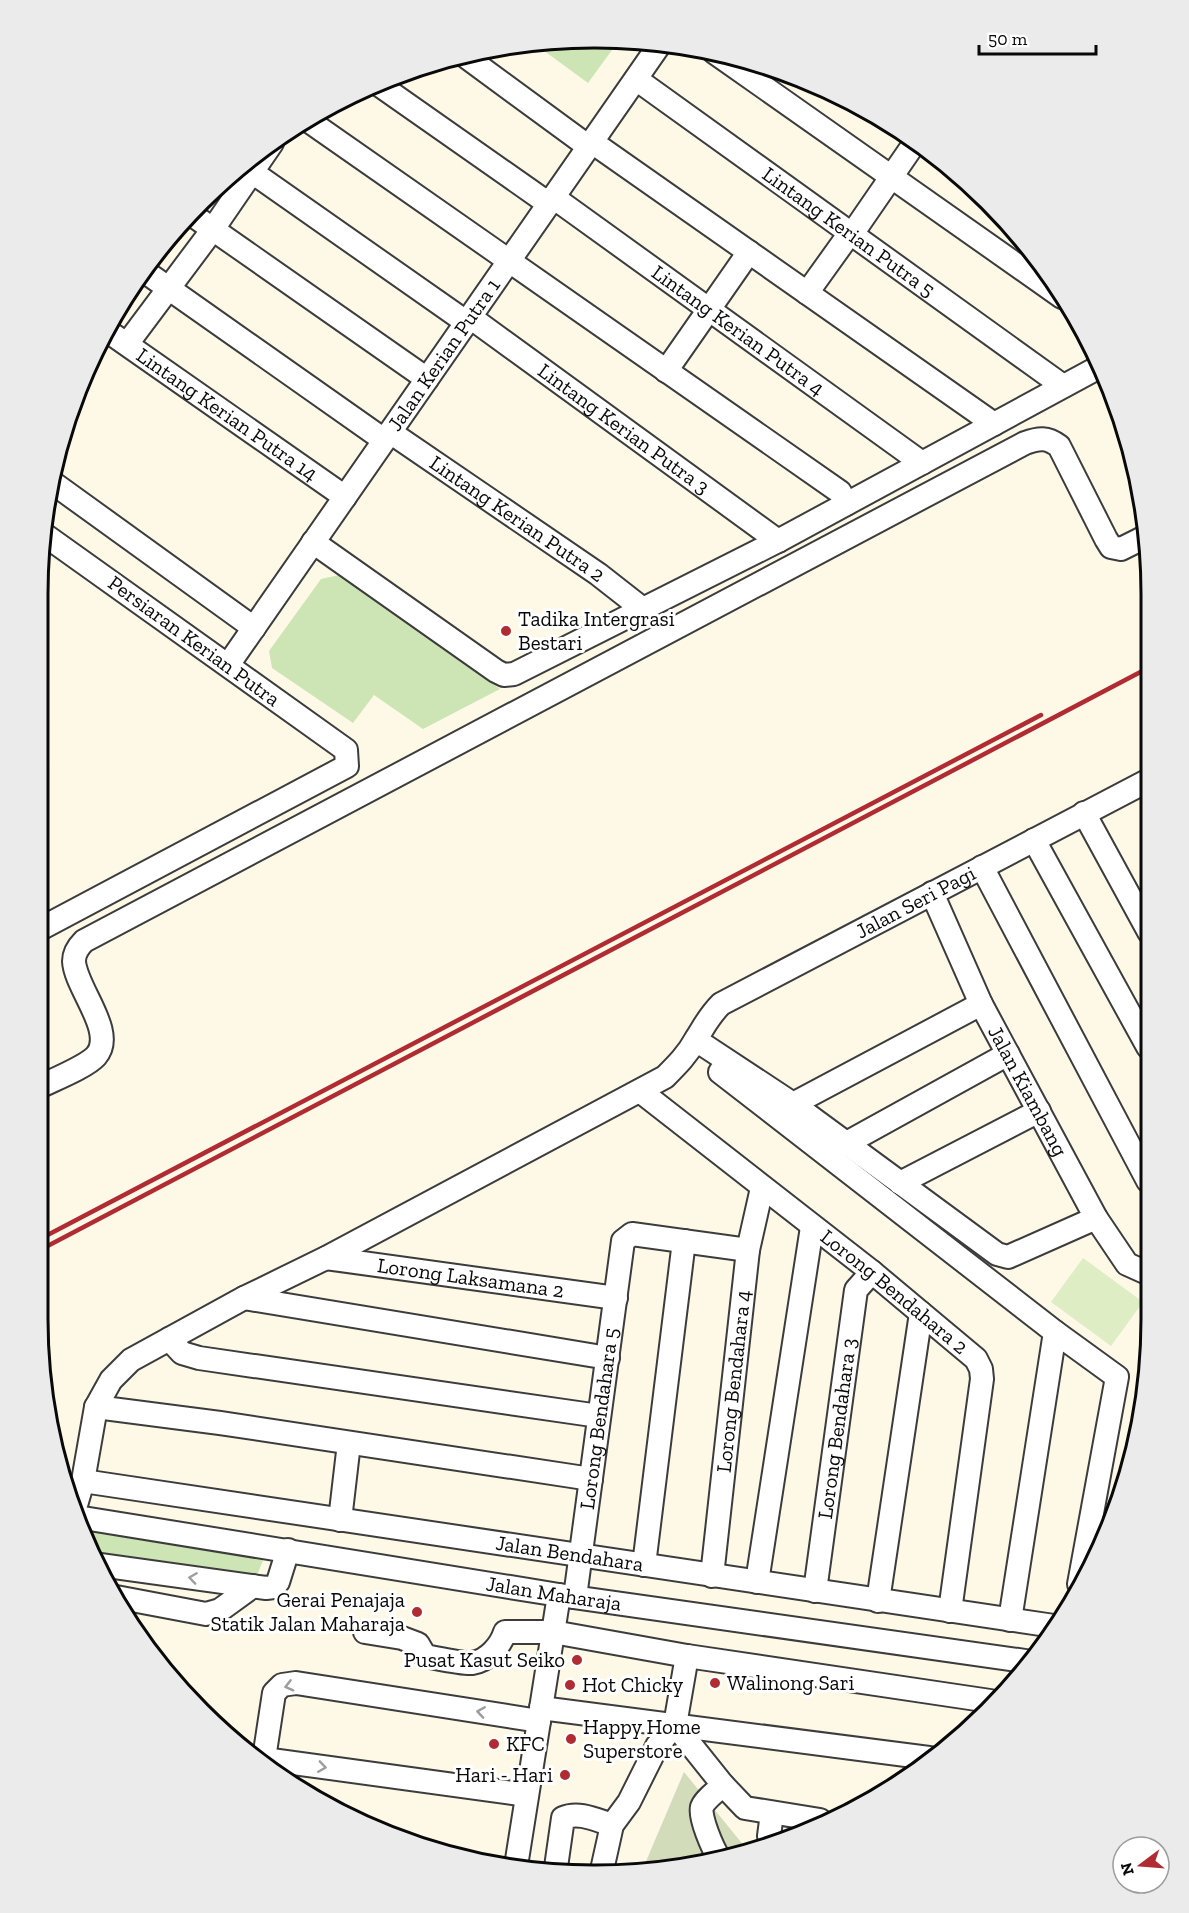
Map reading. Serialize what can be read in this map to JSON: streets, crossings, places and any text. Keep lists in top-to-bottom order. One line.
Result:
{"streets":{"street":["Lintang Kerian Putra 5","Lintang Kerian Putra 4","Jalan Kerian Putra 1","Lintang Kerian Putra 14","Lintang Kerian Putra 3","Lintang Kerian Putra 2","Persiaran Kerian Putra","Jalan Seri Pagi","Jalan Kiambang","Lorong Laksamana 2","Lorong Bendahara 2","Lorong Bendahara 4","Lorong Bendahara 5","Lorong Bendahara 3","Jalan Bendahara","Jalan Maharaja"]},"crossings":[["Lintang Kerian Putra 5","Jalan Kerian Putra 1"],["Lintang Kerian Putra 4","Jalan Kerian Putra 1"],["Jalan Kerian Putra 1","Lintang Kerian Putra 14"],["Jalan Kerian Putra 1","Lintang Kerian Putra 3"],["Jalan Kerian Putra 1","Lintang Kerian Putra 2"],["Jalan Kerian Putra 1","Persiaran Kerian Putra"],["Jalan Seri Pagi","Jalan Kiambang"],["Jalan Seri Pagi","Lorong Laksamana 2"],["Jalan Seri Pagi","Lorong Bendahara 2"],["Jalan Seri Pagi","Jalan Bendahara"],["Lorong Laksamana 2","Lorong Bendahara 5"],["Lorong Bendahara 2","Lorong Bendahara 4"],["Lorong Bendahara 2","Lorong Bendahara 3"],["Lorong Bendahara 2","Jalan Bendahara"],["Lorong Bendahara 4","Jalan Bendahara"],["Lorong Bendahara 5","Jalan Bendahara"],["Lorong Bendahara 5","Jalan Maharaja"],["Lorong Bendahara 3","Jalan Bendahara"]],"places":["Tadika Intergrasi Bestari","Gerai Penajaja Statik Jalan Maharaja","Pusat Kasut Seiko","Walinong Sari","Hot Chicky","Happy Home Superstore","KFC","Hari - Hari"],"scale_bar":"50 m","north":"left"}
